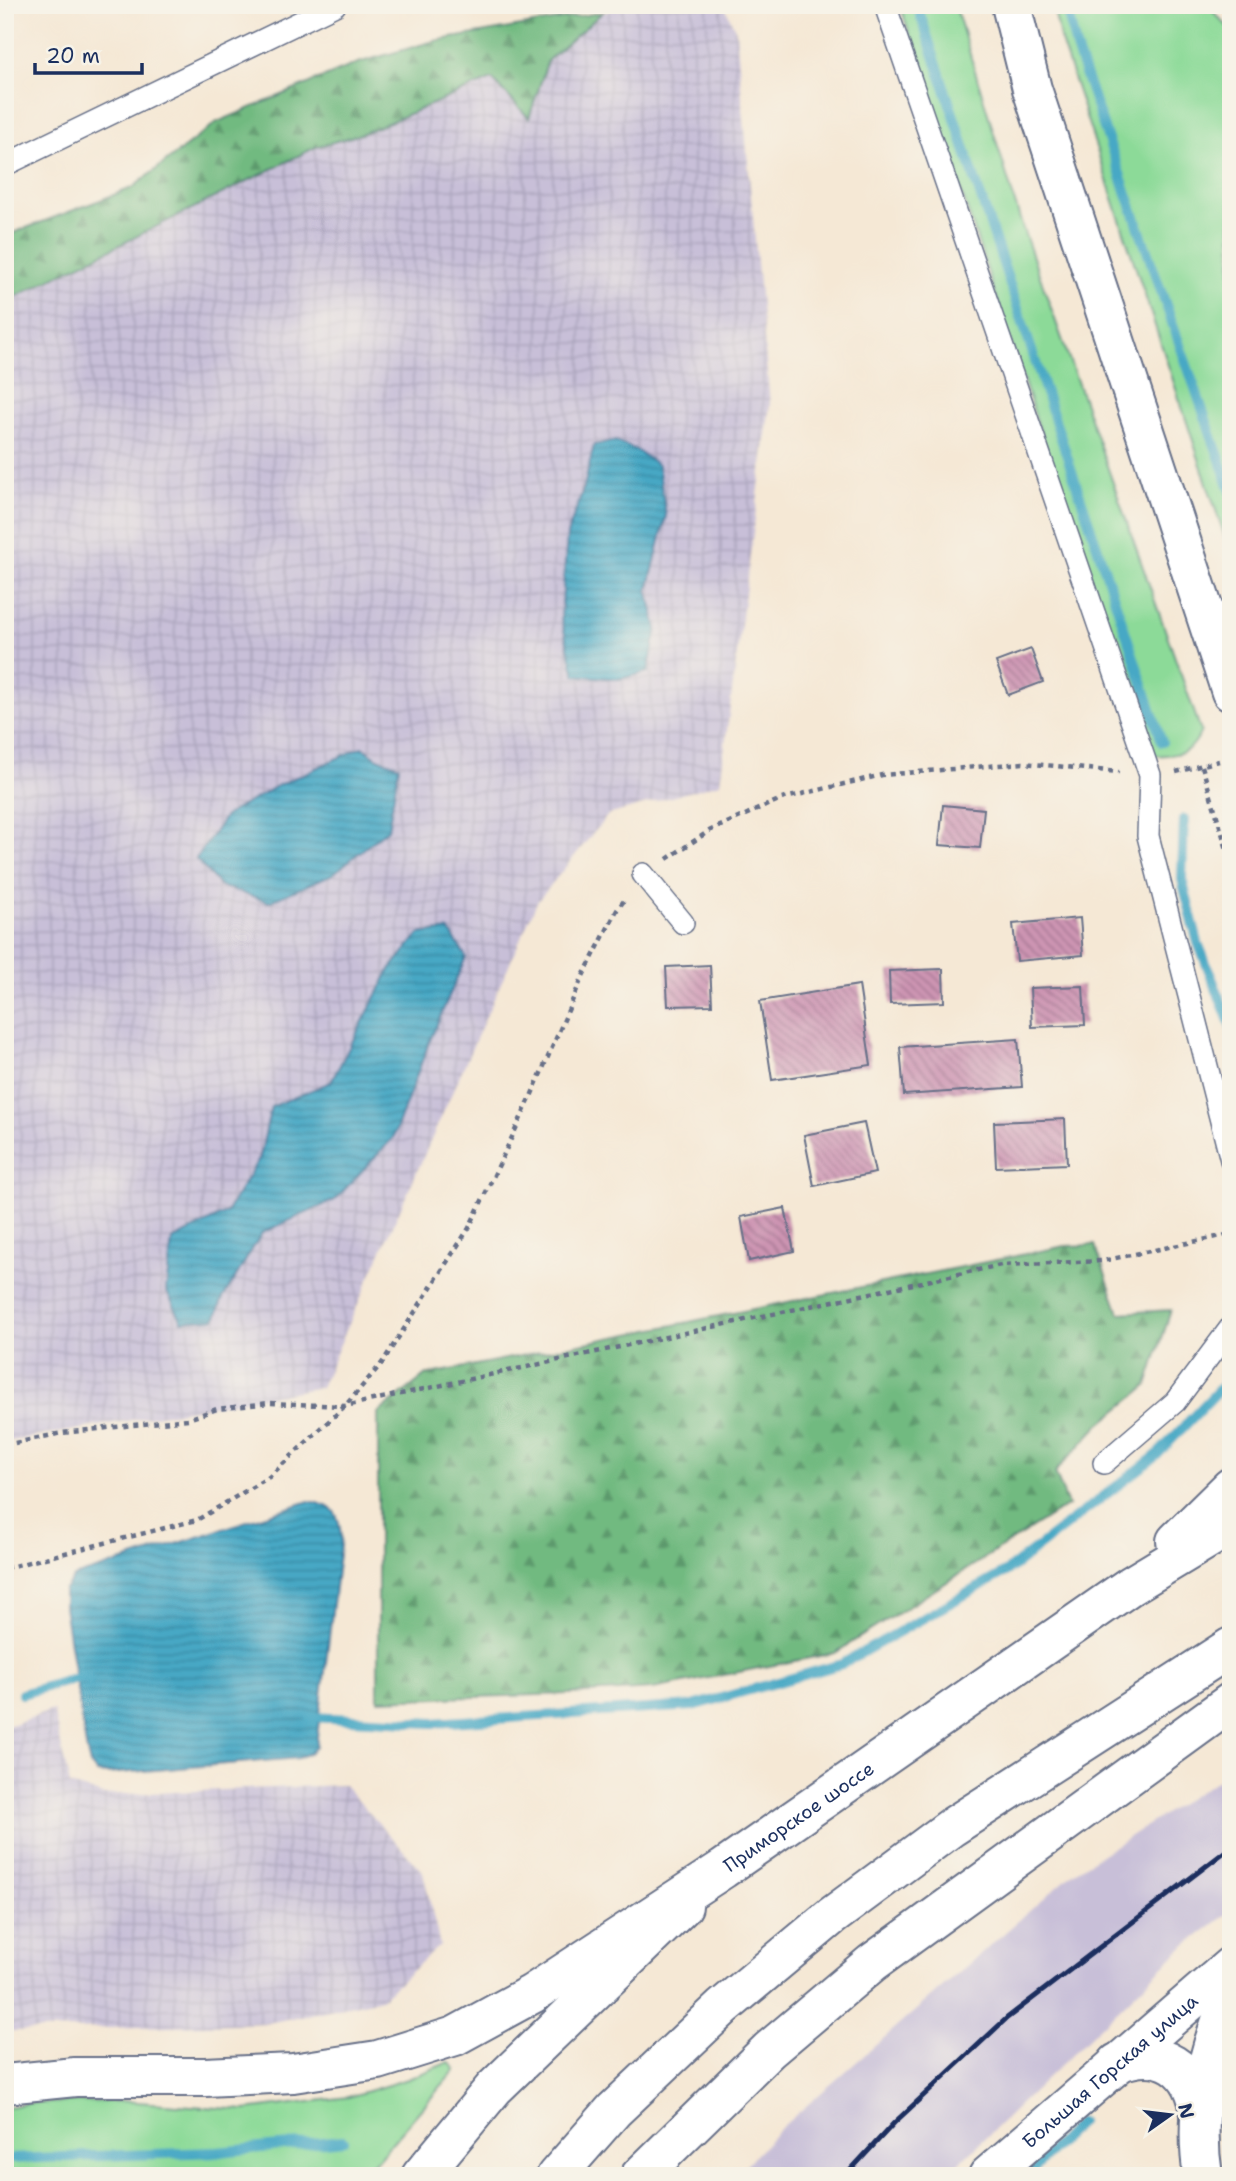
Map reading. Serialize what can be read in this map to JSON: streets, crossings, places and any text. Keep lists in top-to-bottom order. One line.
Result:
{"streets":{"main road":["Приморское шоссе","Большая Горская улица"]},"scale_bar":"20 m","north":"right"}
